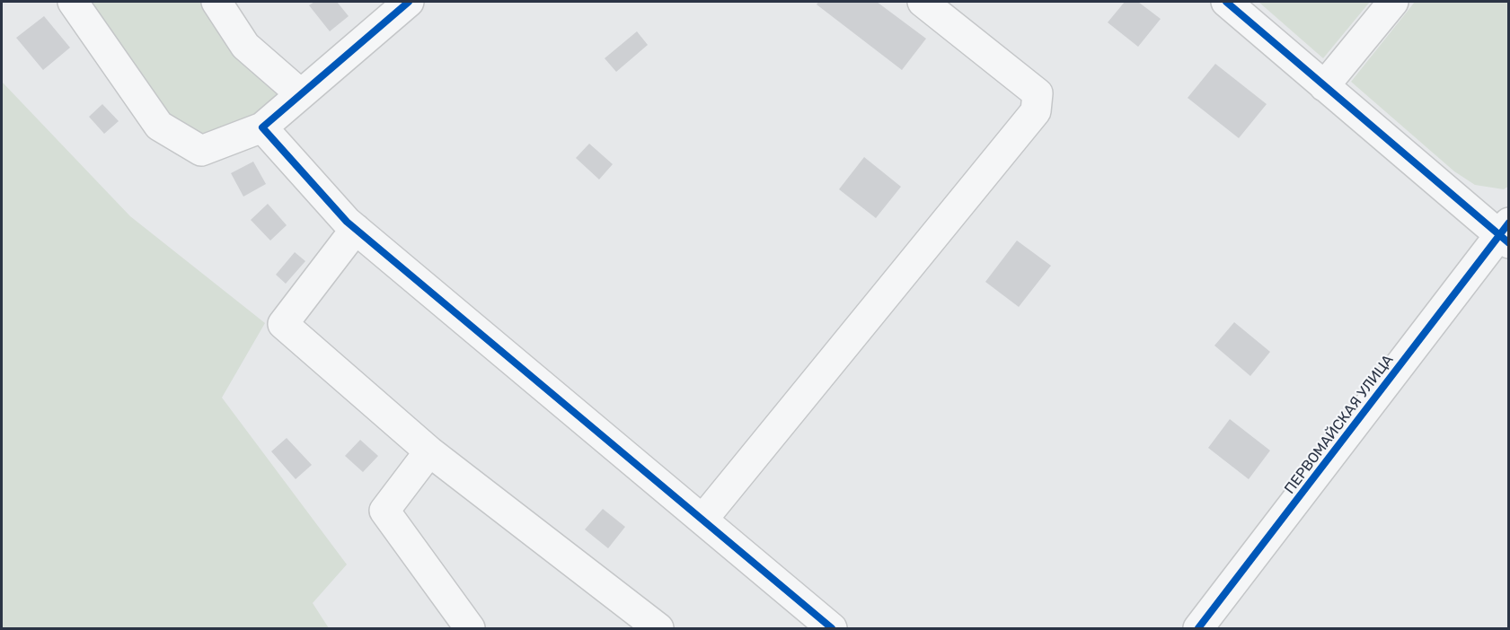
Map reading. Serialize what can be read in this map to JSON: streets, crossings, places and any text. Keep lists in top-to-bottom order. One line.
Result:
{"streets":{"street":["ПЕРВОМАЙСКАЯ УЛИЦА"]}}
